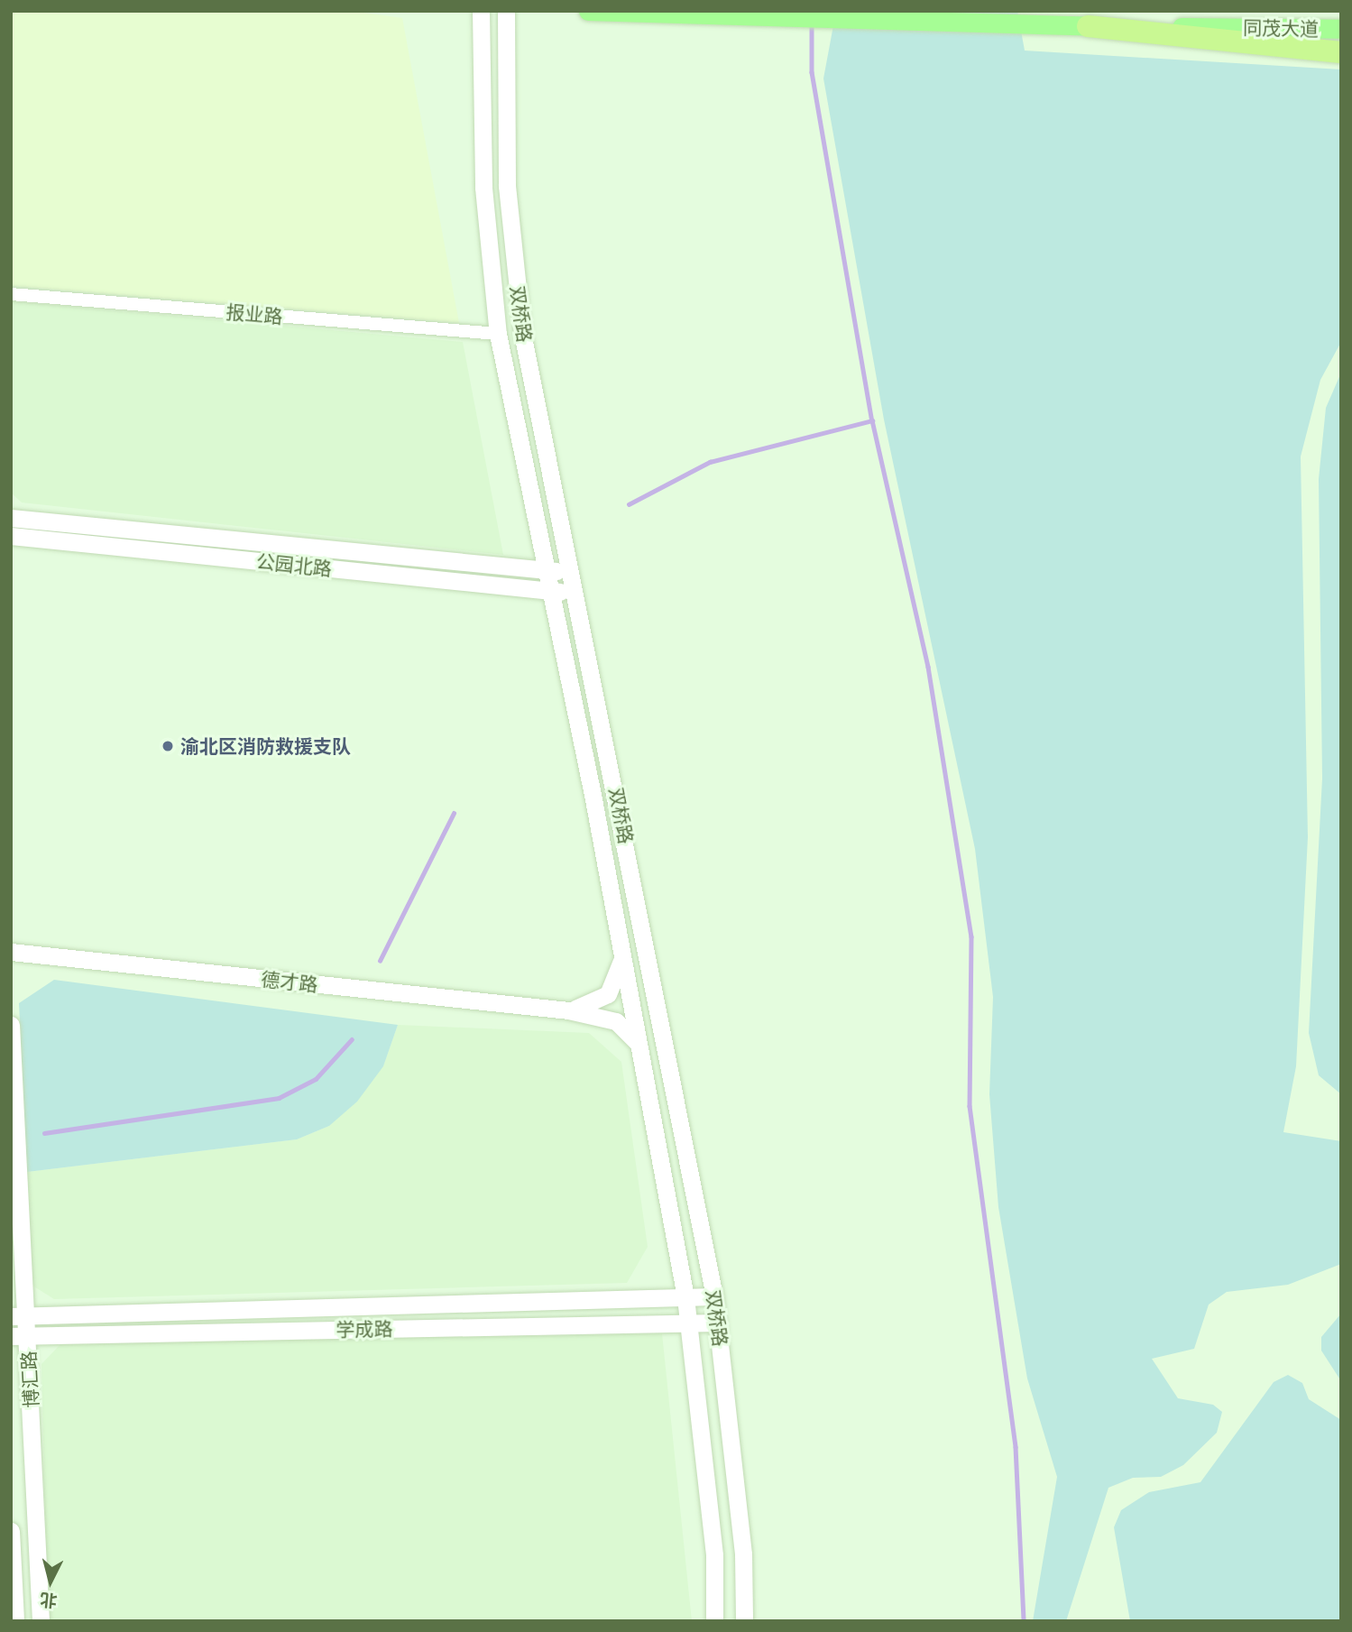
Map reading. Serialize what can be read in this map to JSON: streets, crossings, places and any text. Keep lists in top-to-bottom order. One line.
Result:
{"streets":{"main road":["同茂大道","双桥路","公园北路","德才路","学成路","博汇路"],"street":["报业路"]},"crossings":[["报业路","双桥路"],["双桥路","公园北路"],["双桥路","德才路"],["双桥路","学成路"],["学成路","博汇路"]],"places":["渝北区消防救援支队"],"north":"bottom"}
